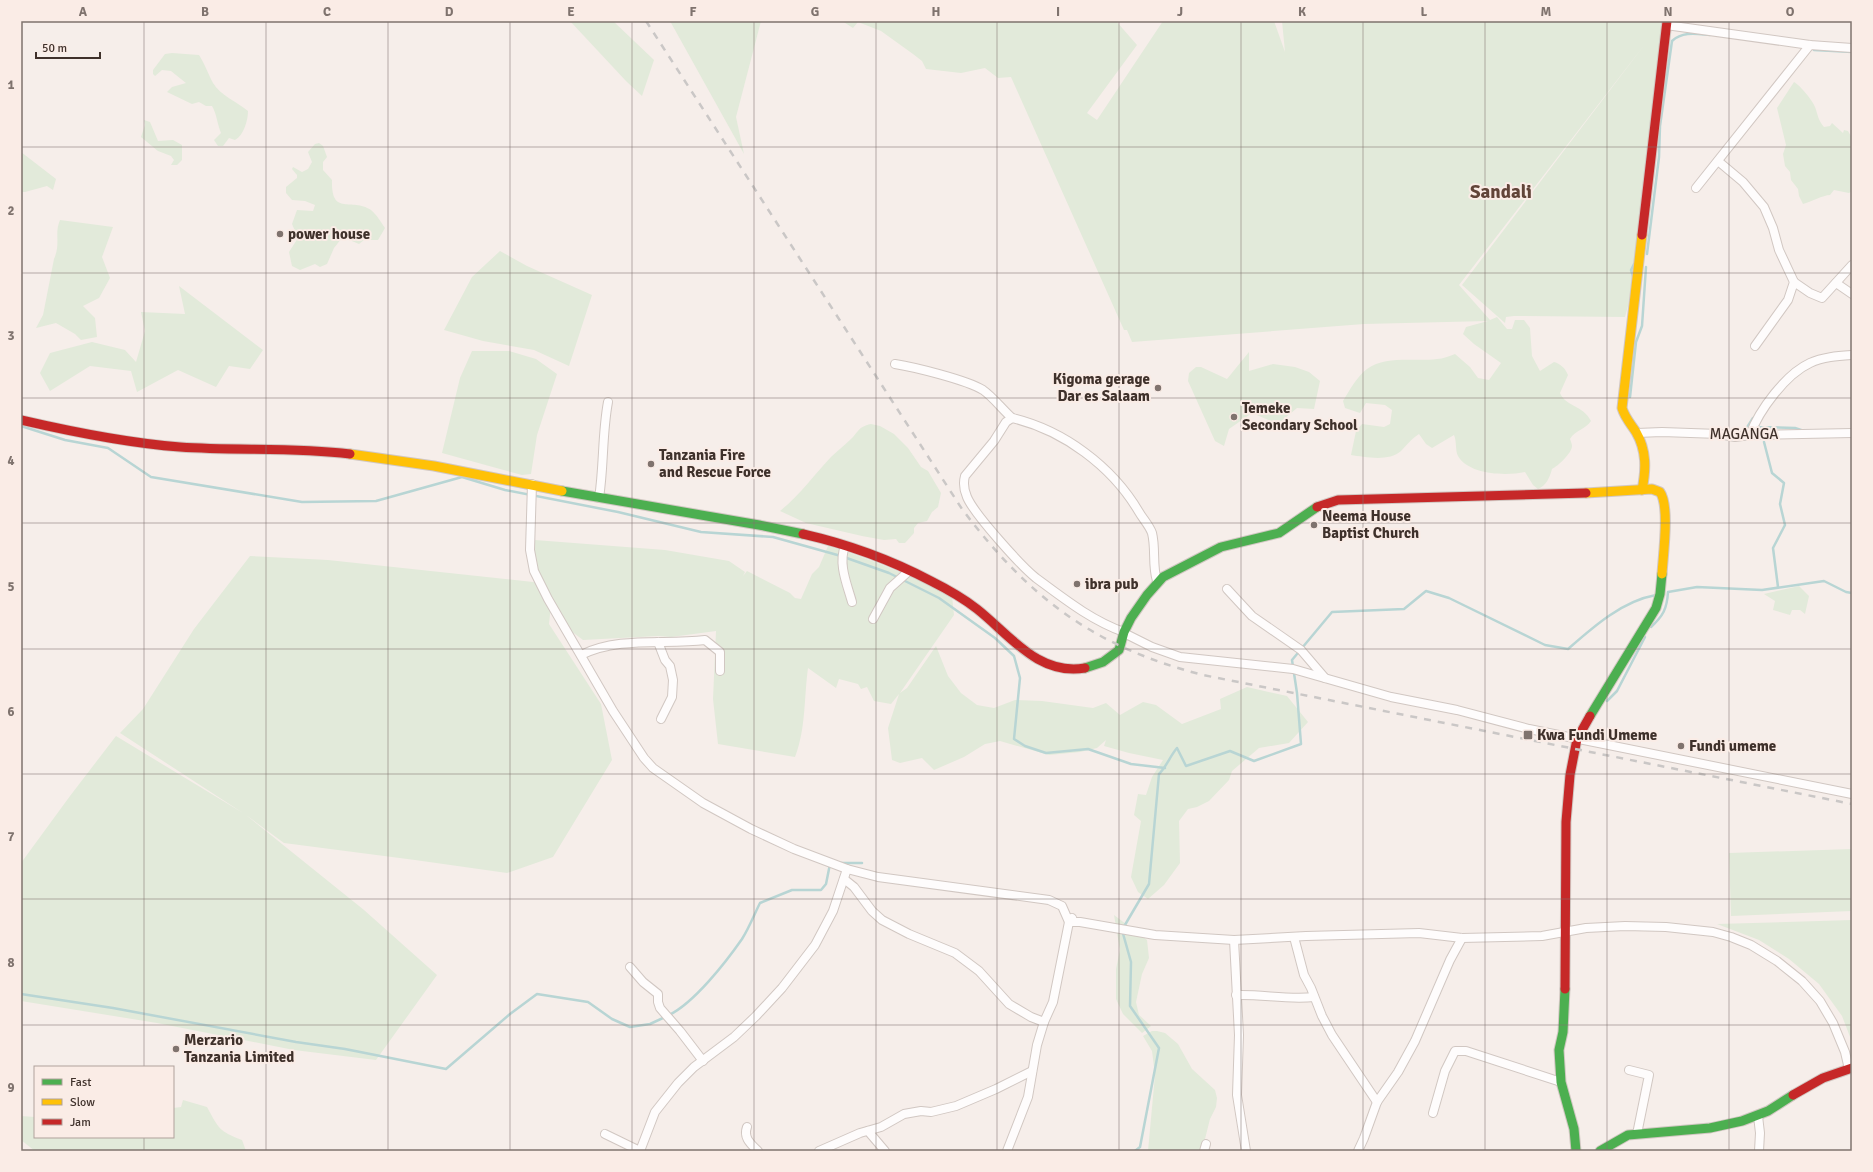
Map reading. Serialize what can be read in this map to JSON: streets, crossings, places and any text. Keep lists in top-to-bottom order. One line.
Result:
{"streets":{"street":["MAGANGA"]},"districts":["Sandali"],"places":{"other":["power house","Kigoma gerage Dar es Salaam","Temeke Secondary School","Tanzania Fire and Rescue Force","Neema House Baptist Church","ibra pub","Fundi umeme","Merzario Tanzania Limited"],"transit":["Kwa Fundi Umeme"]},"legend":["Fast","Slow","Jam"],"scale_bar":"50 m","grid":{"columns":["A","B","C","D","E","F","G","H","I","J","K","L","M","N","O"],"rows":["1","2","3","4","5","6","7","8","9"]}}
